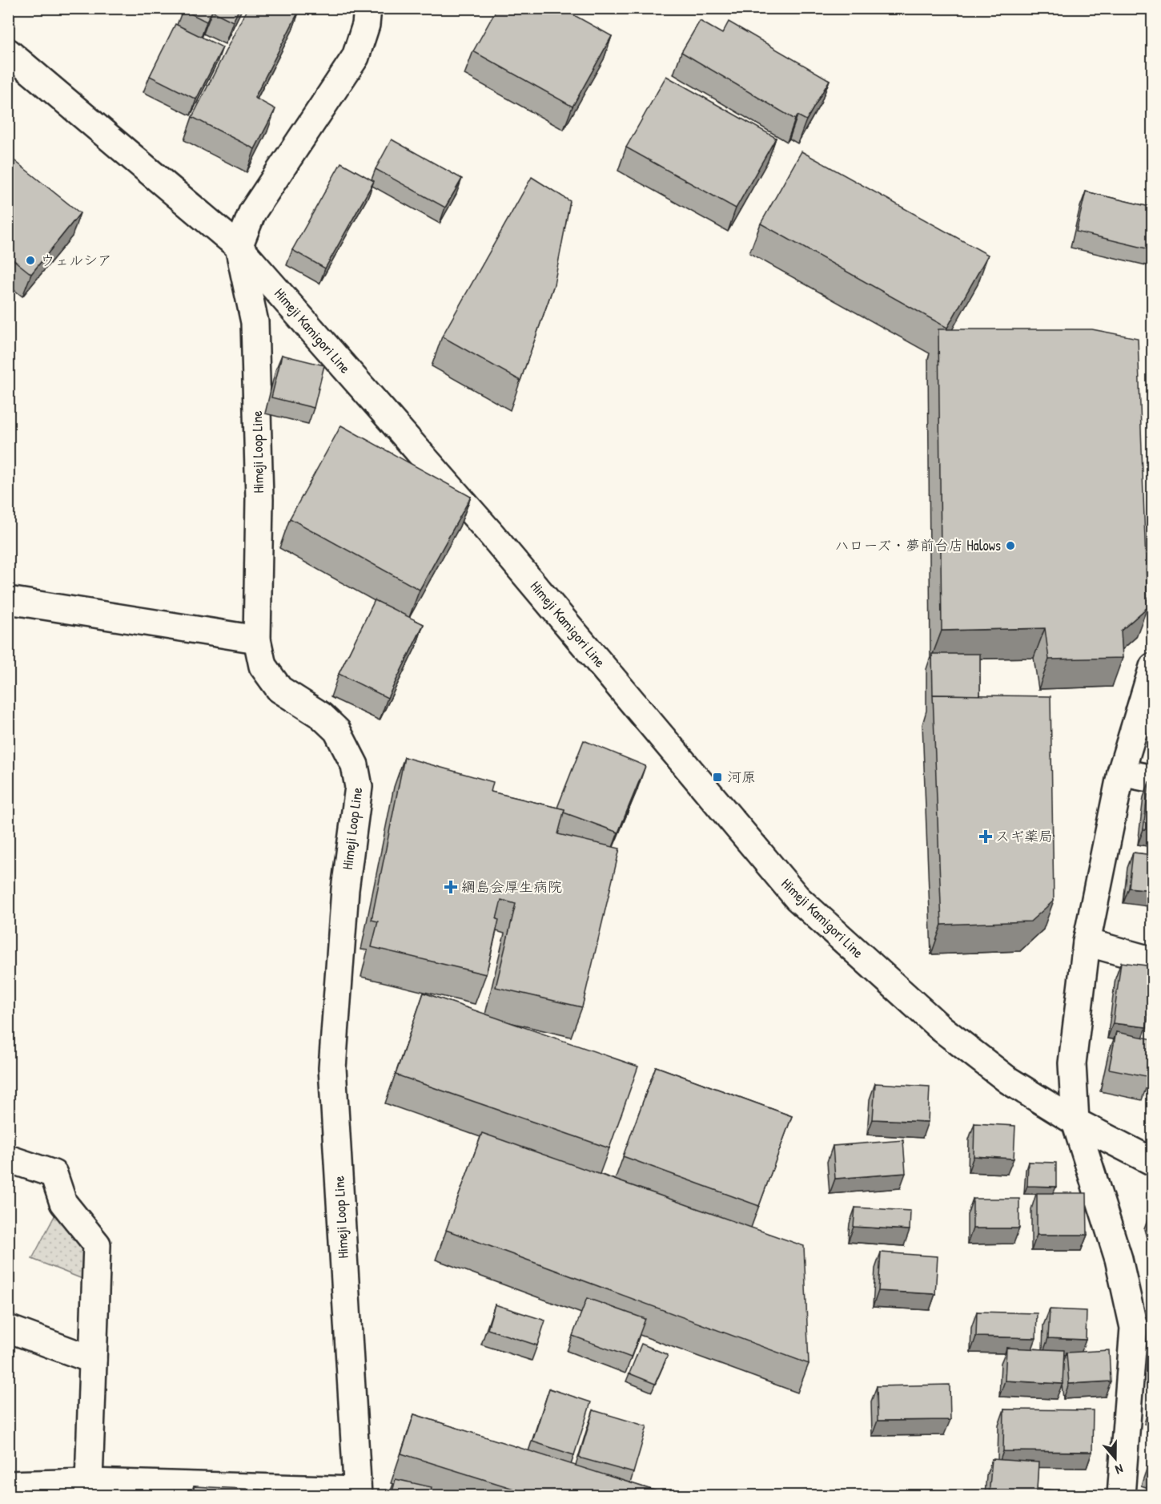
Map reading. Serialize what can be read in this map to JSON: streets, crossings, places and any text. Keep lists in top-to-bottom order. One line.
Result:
{"streets":{"main road":["Himeji Kamigori Line","Himeji Loop Line"]},"crossings":[["Himeji Kamigori Line","Himeji Loop Line"]],"places":{"other":["ウェルシア","ハローズ・夢前台店 Halows"],"transit":["河原"],"health":["スギ薬局","綱島会厚生病院"]},"north":"bottom"}
